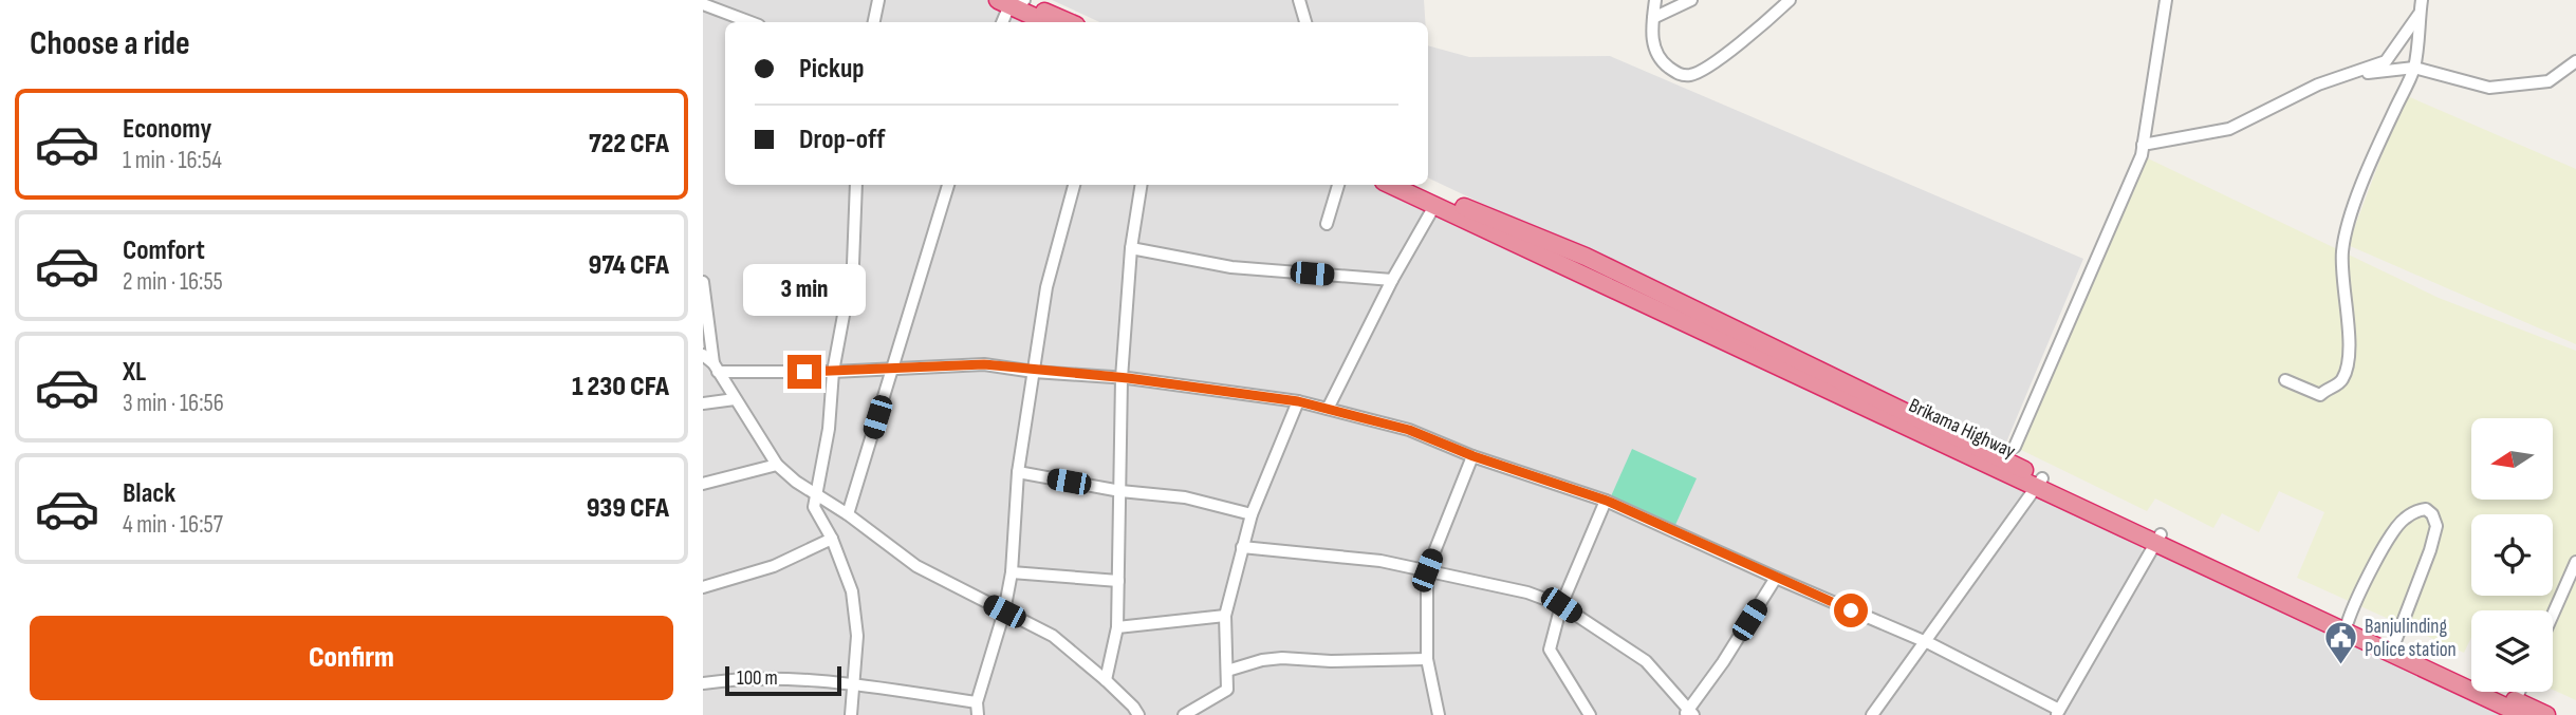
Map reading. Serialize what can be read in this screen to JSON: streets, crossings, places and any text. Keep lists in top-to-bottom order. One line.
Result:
{"streets":{"highway":["Brikama Highway"]},"places":{"public building":["Banjulinding Police station"]},"scale_bar":"100 m","north":"left","page":{"heading":"Choose a ride","banner":["Pickup","Drop-off"],"list":[{"name":"Economy","note":"1 min · 16:54","value":"722 CFA"},{"name":"Comfort","note":"2 min · 16:55","value":"974 CFA"},{"name":"XL","note":"3 min · 16:56","value":"1 230 CFA"},{"name":"Black","note":"4 min · 16:57","value":"939 CFA"}],"bubble":"3 min","buttons":"Confirm","scale":"100 m"}}
